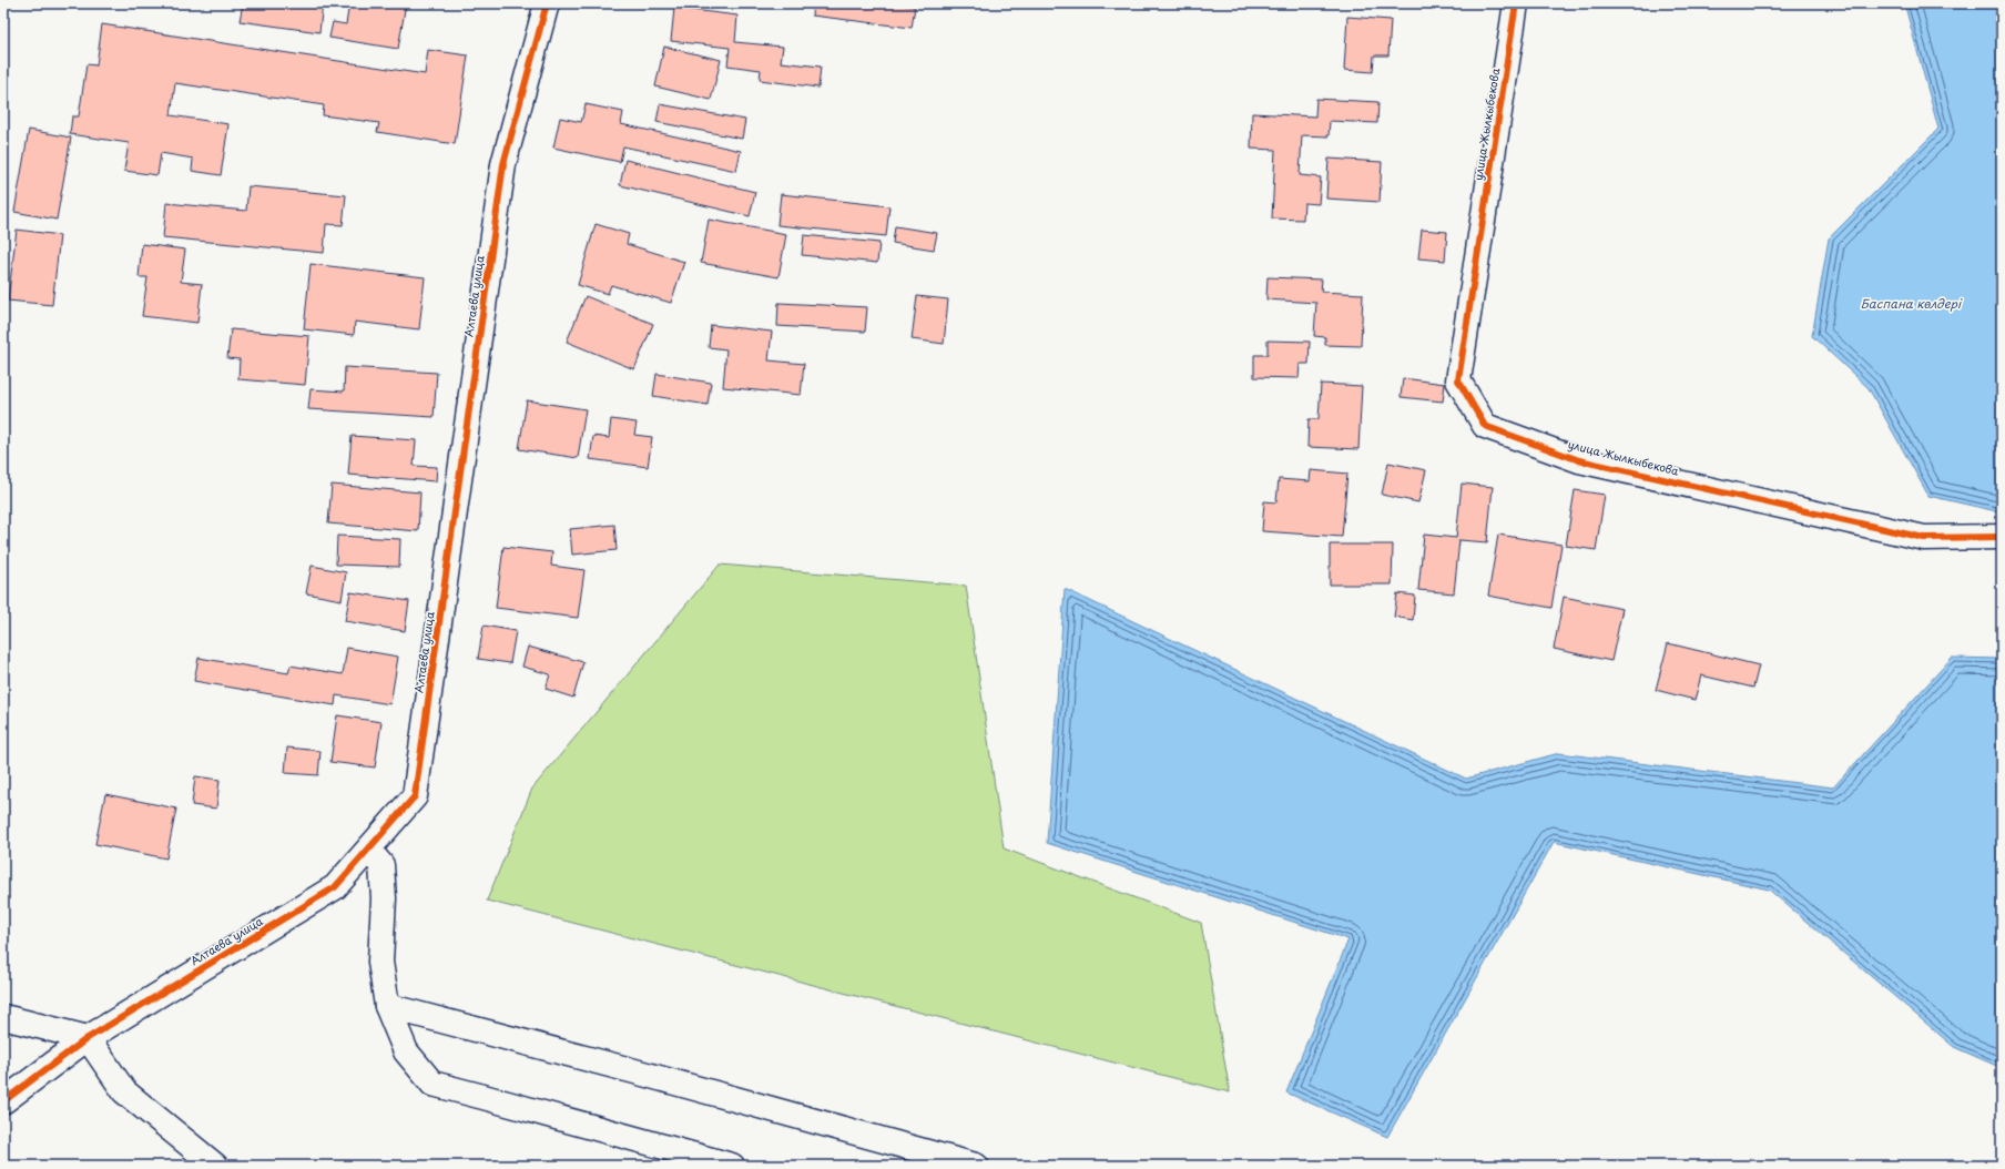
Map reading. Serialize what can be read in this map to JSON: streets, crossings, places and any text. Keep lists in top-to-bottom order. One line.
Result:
{"streets":{"street":["улица Жылкыбекова","Алтаева улица"]},"water":["Баспана көлдері"]}
